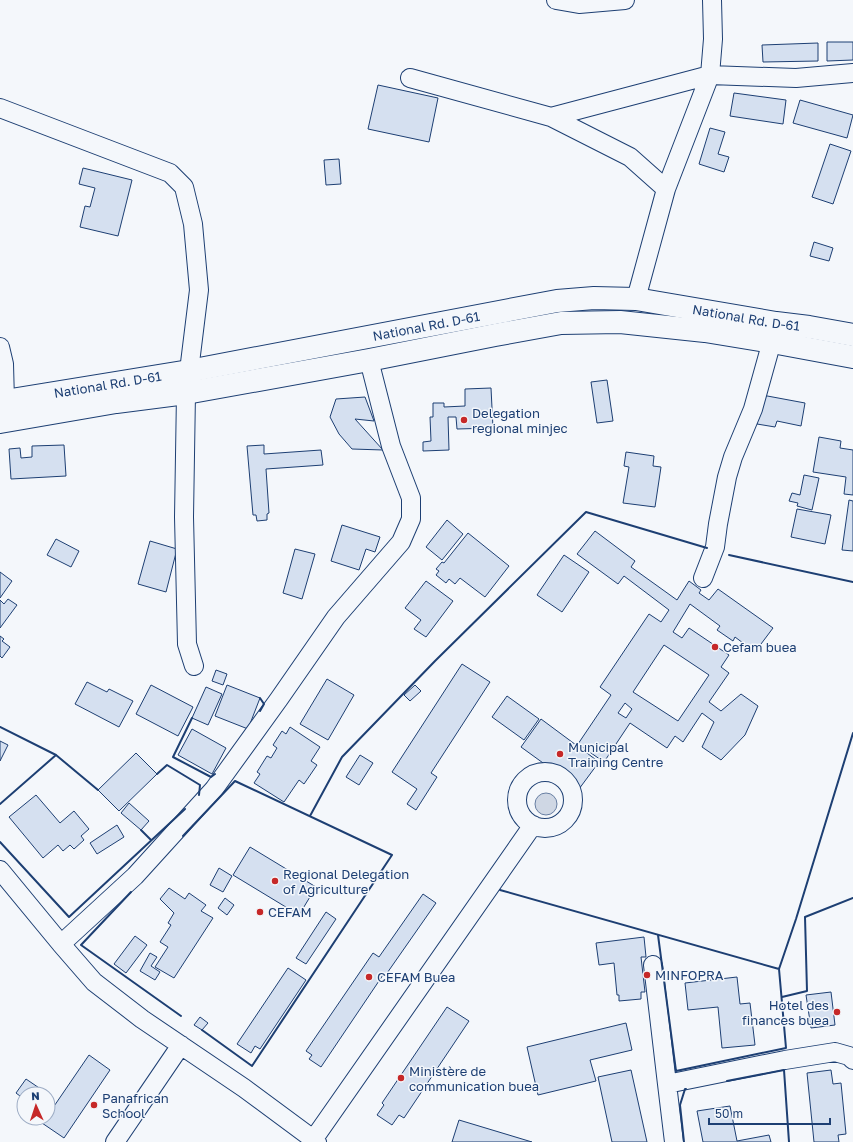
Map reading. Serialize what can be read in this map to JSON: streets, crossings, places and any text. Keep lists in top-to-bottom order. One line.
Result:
{"streets":{"highway":["National Rd. D-61"]},"places":["Delegation regional minjec","Cefam buea","Municipal Training Centre","Regional Delegation of Agriculture","CEFAM","MINFOPRA","CEFAM Buea","Hotel des finances buea","Ministère de communication buea","Panafrican School"],"scale_bar":"50 m","north":"top"}
